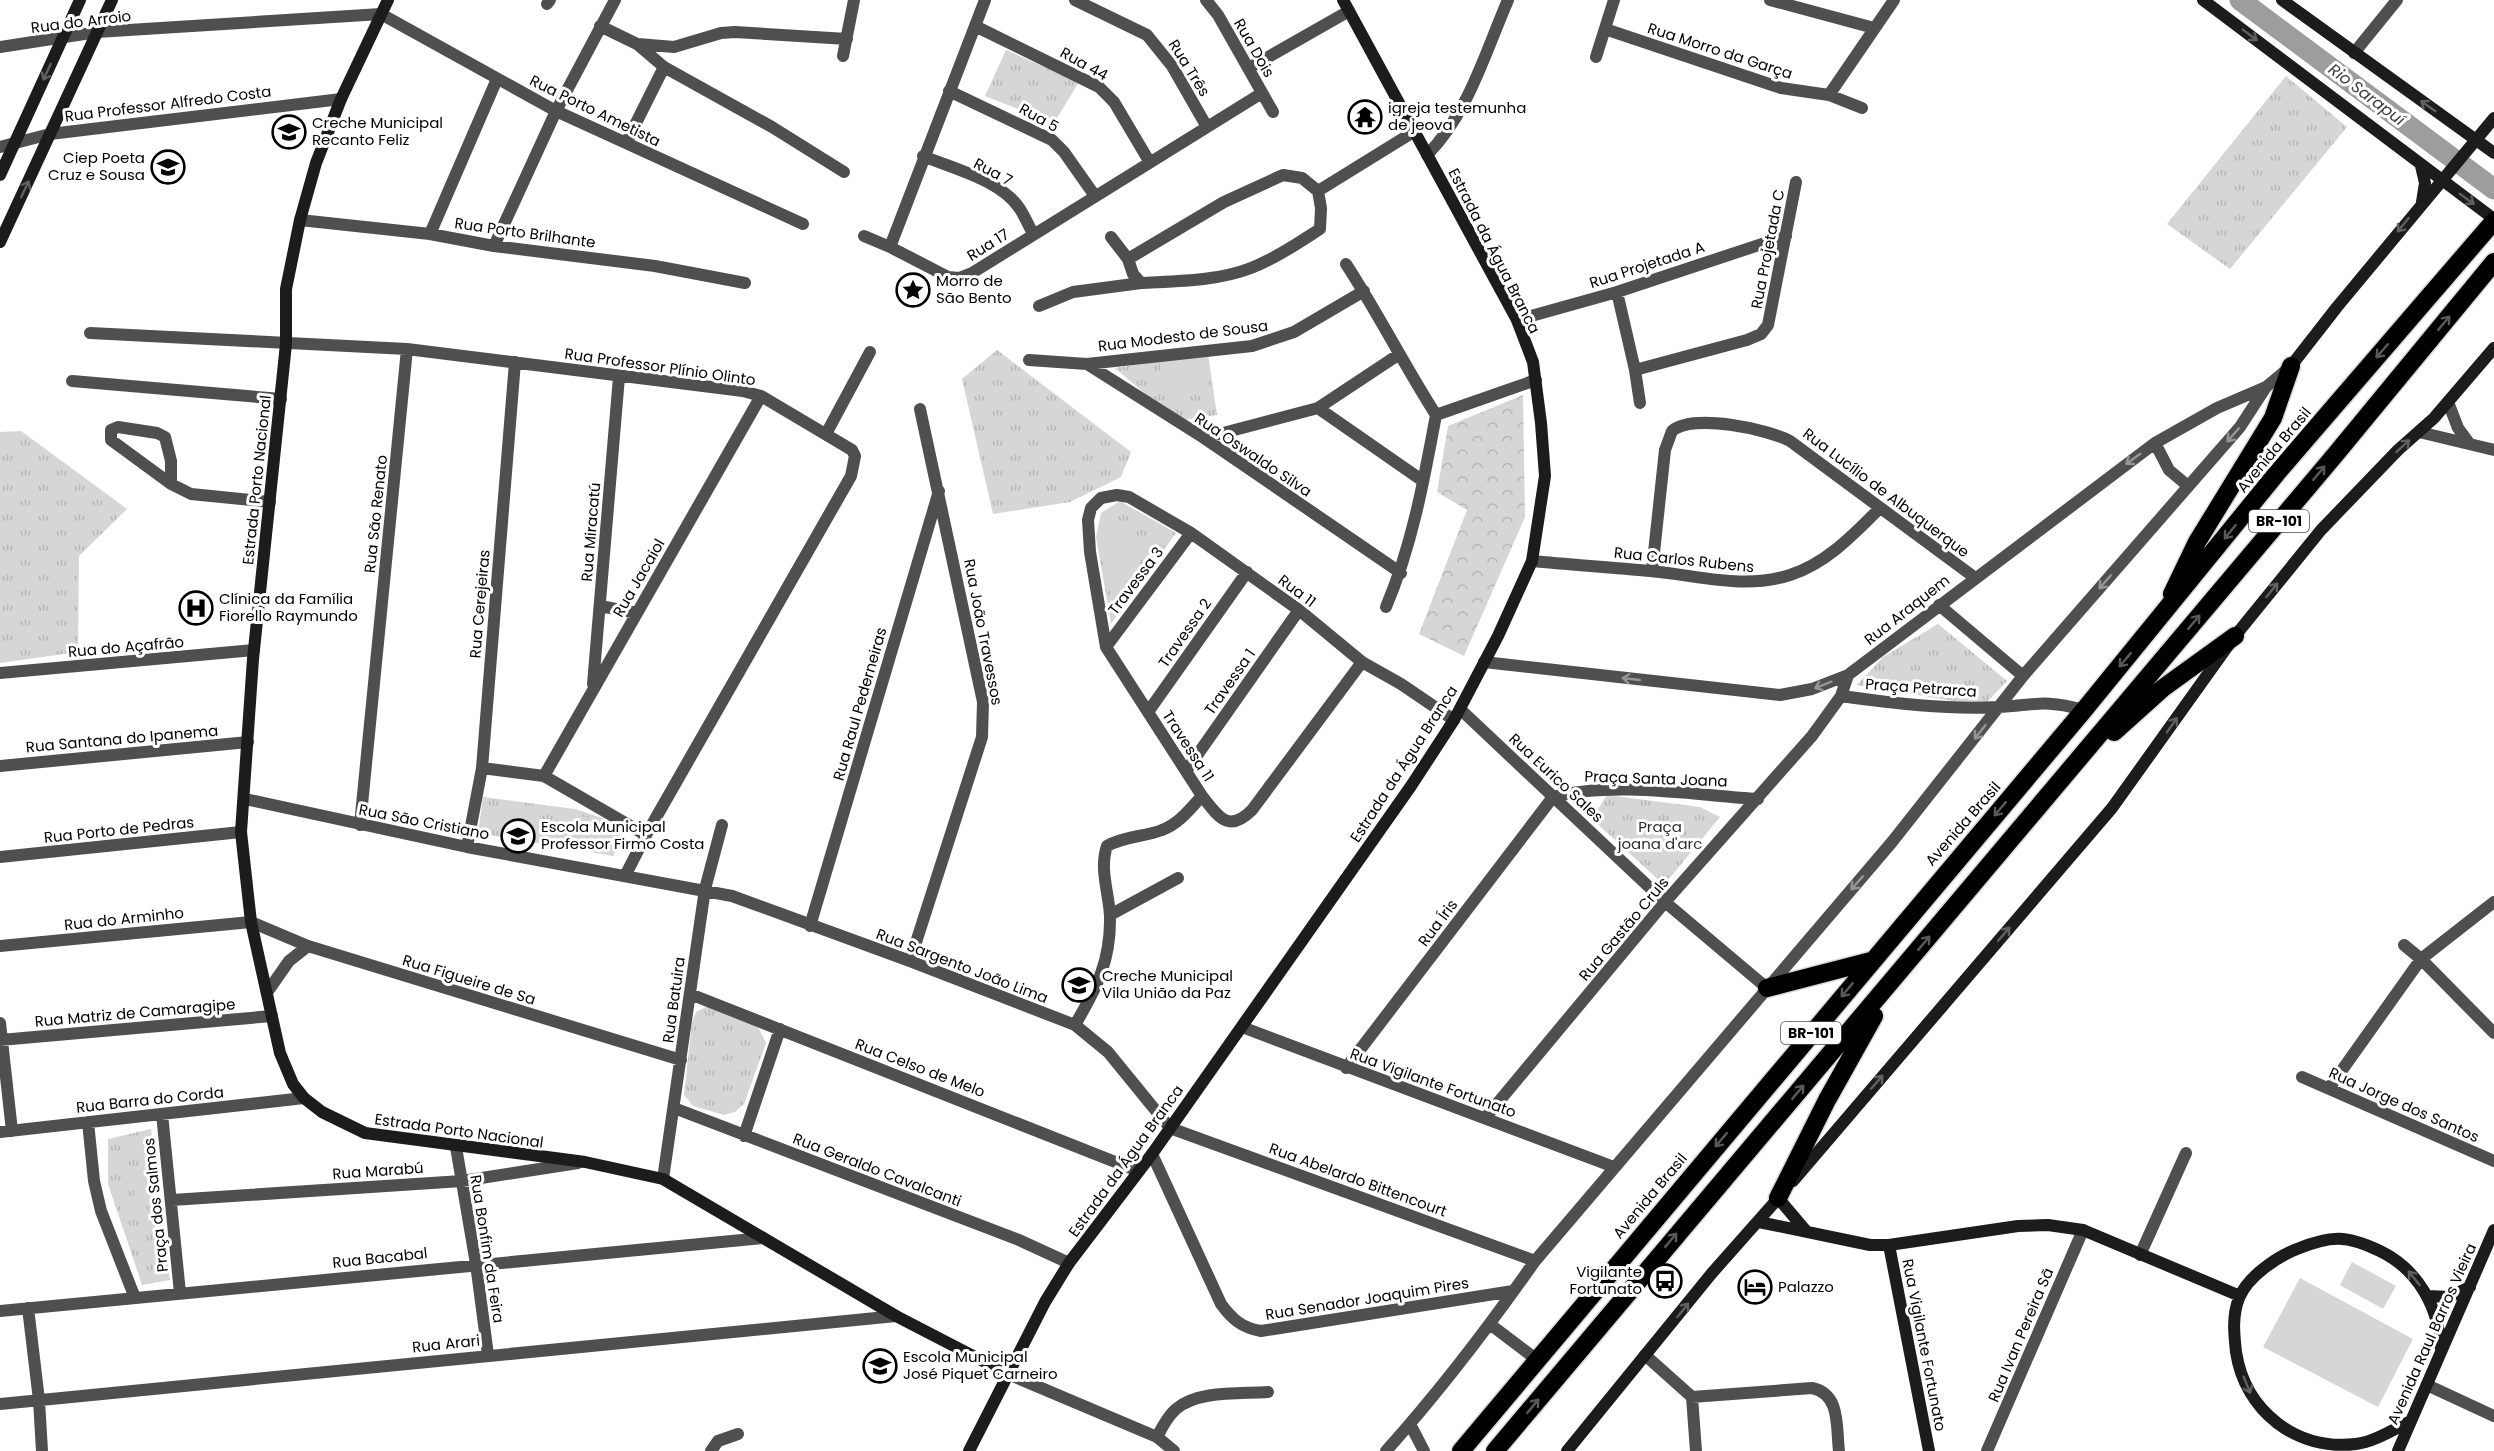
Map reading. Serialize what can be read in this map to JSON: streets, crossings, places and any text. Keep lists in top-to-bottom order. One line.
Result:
{"streets":{"highway":["Avenida Brasil","BR-101"],"street":["Rua do Arroio","Rua Dois","Rua Morro da Garça","Rua 44","Rua Três","Rua Professor Alfredo Costa","Rua Porto Ametista","Rua 5","Rua 7","Rua Porto Brilhante","Rua 17","Rua Projetada C","Estrada da Água Branca","Rua Projetada A","Rua Modesto de Sousa","Rua Professor Plínio Olinto","Rua Oswaldo Silva","Estrada Porto Nacional","Rua Lucílio de Albuquerque","Rua São Renato","Rua Miracatú","Rua Carlos Rubens","Rua Jacaiol","Travessa 3","Rua 11","Rua Cerejeiras","Rua Araquem","Rua João Travessos","Travessa 2","Rua do Açafrão","Travessa 1","Praça Petrarca","Rua Raul Pederneiras","Rua Santana do Ipanema","Travessa 11","Rua Eurico Sales","Praça Santa Joana","Rua São Cristiano","Rua Porto de Pedras","Rua do Arminho","Rua Íris","Rua Gastão Cruls","Rua Sargento João Lima","Rua Figueire de Sa","Rua Batuira","Rua Matriz de Camaragipe","Rua Celso de Melo","Rua Vigilante Fortunato","Rua Barra do Corda","Rua Jorge dos Santos","Rua Geraldo Cavalcanti","Rua Marabú","Rua Abelardo Bittencourt","Praça dos Salmos","Rua Bonfim da Feira","Rua Bacabal","Rua Senador Joaquim Pires","Avenida Raul Barros Vieira","Rua Ivan Pereira Sã","Rua Arari"]},"crossings":[["Rua do Arroio","Rua Porto Ametista"],["Rua do Arroio","Estrada Porto Nacional"],["Rua Dois","Rua 17"],["Rua 44","Rua 17"],["Rua Três","Rua 17"],["Rua Professor Alfredo Costa","Estrada Porto Nacional"],["Rua Porto Ametista","Estrada Porto Nacional"],["Rua 5","Rua 17"],["Rua 7","Rua 17"],["Rua Porto Brilhante","Estrada Porto Nacional"],["Rua Projetada C","Rua Projetada A"],["Estrada da Água Branca","Rua Projetada A"],["Estrada da Água Branca","Estrada Porto Nacional"],["Estrada da Água Branca","Rua Carlos Rubens"],["Estrada da Água Branca","Rua 11"],["Estrada da Água Branca","Rua Araquem"],["Estrada da Água Branca","Rua Eurico Sales"],["Estrada da Água Branca","Rua Sargento João Lima"],["Estrada da Água Branca","Rua Celso de Melo"],["Estrada da Água Branca","Rua Vigilante Fortunato"],["Estrada da Água Branca","Rua Geraldo Cavalcanti"],["Estrada da Água Branca","Rua Abelardo Bittencourt"],["Estrada da Água Branca","Rua Senador Joaquim Pires"],["Rua Modesto de Sousa","Rua Oswaldo Silva"],["Rua Professor Plínio Olinto","Estrada Porto Nacional"],["Rua Professor Plínio Olinto","Rua São Renato"],["Rua Professor Plínio Olinto","Rua Miracatú"],["Rua Professor Plínio Olinto","Rua Jacaiol"],["Rua Professor Plínio Olinto","Rua Cerejeiras"],["Rua Professor Plínio Olinto","Rua São Cristiano"],["Avenida Brasil","Praça Petrarca"],["Estrada Porto Nacional","Rua do Açafrão"],["Estrada Porto Nacional","Rua Santana do Ipanema"],["Estrada Porto Nacional","Rua São Cristiano"],["Estrada Porto Nacional","Rua Porto de Pedras"],["Estrada Porto Nacional","Rua do Arminho"],["Estrada Porto Nacional","Rua Figueire de Sa"],["Estrada Porto Nacional","Rua Batuira"],["Estrada Porto Nacional","Rua Matriz de Camaragipe"],["Estrada Porto Nacional","Rua Barra do Corda"],["Estrada Porto Nacional","Rua Marabú"],["Estrada Porto Nacional","Rua Bonfim da Feira"],["Estrada Porto Nacional","Rua Bacabal"],["Estrada Porto Nacional","Rua Arari"],["Rua Lucílio de Albuquerque","Rua Carlos Rubens"],["Rua Lucílio de Albuquerque","Rua Araquem"],["Rua São Renato","Rua São Cristiano"],["Rua Miracatú","Rua Jacaiol"],["Travessa 3","Rua 11"],["Travessa 3","Travessa 11"],["Rua 11","Travessa 2"],["Rua 11","Travessa 1"],["Rua 11","Travessa 11"],["Rua Cerejeiras","Rua São Cristiano"],["Rua Araquem","Rua Gastão Cruls"],["Rua João Travessos","Rua Raul Pederneiras"],["Rua João Travessos","Rua Sargento João Lima"],["Travessa 2","Travessa 11"],["Travessa 1","Travessa 11"],["Praça Petrarca","Rua Gastão Cruls"],["Rua Raul Pederneiras","Rua Sargento João Lima"],["Rua Eurico Sales","Praça Santa Joana"],["Rua Eurico Sales","Rua Íris"],["Rua Eurico Sales","Rua Gastão Cruls"],["Praça Santa Joana","Rua Íris"],["Praça Santa Joana","Rua Gastão Cruls"],["Rua São Cristiano","Rua Sargento João Lima"],["Rua São Cristiano","Rua Batuira"],["Rua do Arminho","Rua Figueire de Sa"],["Rua Íris","Rua Vigilante Fortunato"],["Rua Gastão Cruls","Rua Vigilante Fortunato"],["Rua Sargento João Lima","Rua Batuira"],["Rua Sargento João Lima","Rua Abelardo Bittencourt"],["Rua Figueire de Sa","Rua Batuira"],["Rua Batuira","Rua Celso de Melo"],["Rua Batuira","Rua Geraldo Cavalcanti"],["Rua Barra do Corda","Praça dos Salmos"],["Rua Marabú","Praça dos Salmos"],["Rua Marabú","Rua Bonfim da Feira"],["Praça dos Salmos","Rua Bacabal"],["Rua Bonfim da Feira","Rua Bacabal"],["Rua Bonfim da Feira","Rua Arari"]],"one_way":["Rua Araquem"],"water":["Rio Sarapuí"],"parks":["Praça joana d'arc"],"places":{"temple":["igreja testemunha de jeova"],"school or university":["Creche Municipal Recanto Feliz","Ciep Poeta Cruz e Sousa","Escola Municipal Professor Firmo Costa","Creche Municipal Vila União da Paz","Escola Municipal José Piquet Carneiro"],"place":["Morro de São Bento"],"hospital":["Clínica da Família Fiorello Raymundo"],"bus stop":["Vigilante Fortunato"],"hotel":["Palazzo"]}}
